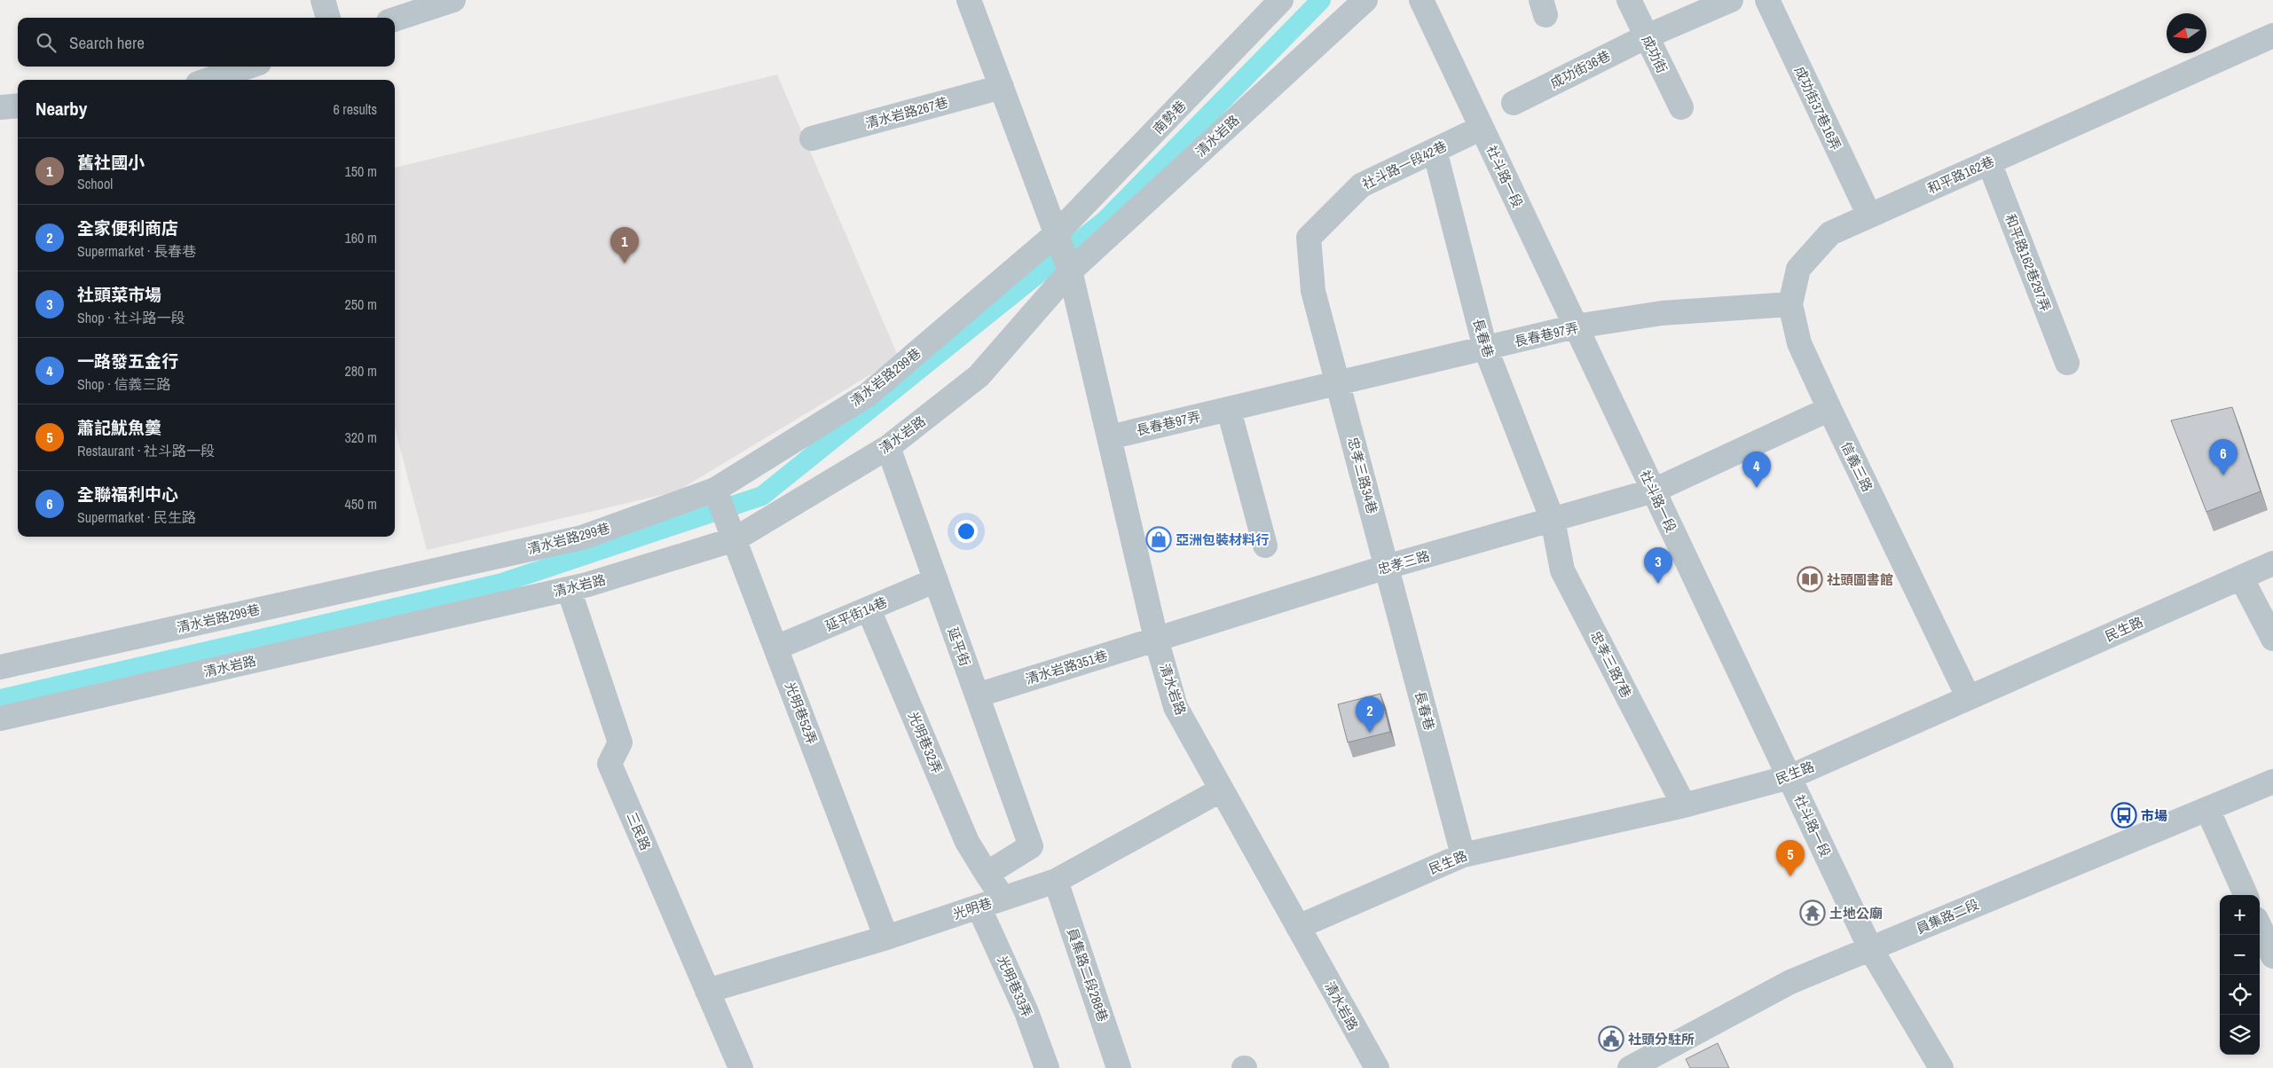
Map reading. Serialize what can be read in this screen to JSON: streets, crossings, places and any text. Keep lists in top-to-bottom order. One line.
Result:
{"streets":{"street":["成功街","成功街36巷","成功街37巷16弄","清水岩路267巷","南勢巷","清水岩路","社斗路一段42巷","和平路162巷","社斗路一段","和平路162巷297弄","長春巷97弄","長春巷","清水岩路299巷","信義三路","忠孝三路34巷","忠孝三路","延平街14巷","民生路","延平街","忠孝三路7巷","清水岩路351巷","光明巷52弄","光明巷32弄","三民路","光明巷","員集路二段","員集路二段288巷","光明巷33弄"]},"crossings":[["成功街","成功街36巷"],["成功街37巷16弄","和平路162巷"],["南勢巷","清水岩路299巷"],["清水岩路","長春巷97弄"],["清水岩路","忠孝三路"],["清水岩路","民生路"],["清水岩路","延平街"],["清水岩路","清水岩路351巷"],["清水岩路","光明巷52弄"],["清水岩路","三民路"],["清水岩路","光明巷"],["社斗路一段42巷","社斗路一段"],["社斗路一段42巷","長春巷97弄"],["社斗路一段42巷","長春巷"],["社斗路一段42巷","忠孝三路34巷"],["和平路162巷","和平路162巷297弄"],["和平路162巷","長春巷97弄"],["和平路162巷","信義三路"],["社斗路一段","長春巷97弄"],["社斗路一段","忠孝三路"],["社斗路一段","民生路"],["社斗路一段","員集路二段"],["長春巷97弄","長春巷"],["長春巷97弄","忠孝三路34巷"],["長春巷","忠孝三路34巷"],["長春巷","忠孝三路"],["長春巷","民生路"],["長春巷","忠孝三路7巷"],["清水岩路299巷","光明巷52弄"],["信義三路","民生路"],["忠孝三路34巷","忠孝三路"],["忠孝三路","忠孝三路7巷"],["忠孝三路","清水岩路351巷"],["延平街14巷","延平街"],["延平街14巷","光明巷52弄"],["延平街14巷","光明巷32弄"],["民生路","忠孝三路7巷"],["延平街","清水岩路351巷"],["延平街","光明巷32弄"],["光明巷52弄","光明巷"],["光明巷32弄","光明巷"],["三民路","光明巷"],["光明巷","員集路二段288巷"],["光明巷","光明巷33弄"]],"places":{"shop":["亞洲包裝材料行"],"library":["社頭圖書館"],"bus stop":["市場"],"temple":["土地公廟"],"public building":["社頭分駐所"]},"north":"left","page":{"search":"Search here","heading":["Nearby","6 results"],"list":[{"mark":"1","name":"舊社國小","note":"School","value":"150 m"},{"mark":"2","name":"全家便利商店","note":"Supermarket · 長春巷","value":"160 m"},{"mark":"3","name":"社頭菜市場","note":"Shop · 社斗路一段","value":"250 m"},{"mark":"4","name":"一路發五金行","note":"Shop · 信義三路","value":"280 m"},{"mark":"5","name":"蕭記魷魚羹","note":"Restaurant · 社斗路一段","value":"320 m"},{"mark":"6","name":"全聯福利中心","note":"Supermarket · 民生路","value":"450 m"}],"pins":["1","6","4","3","2","5"],"map_buttons":["+","−"]}}
